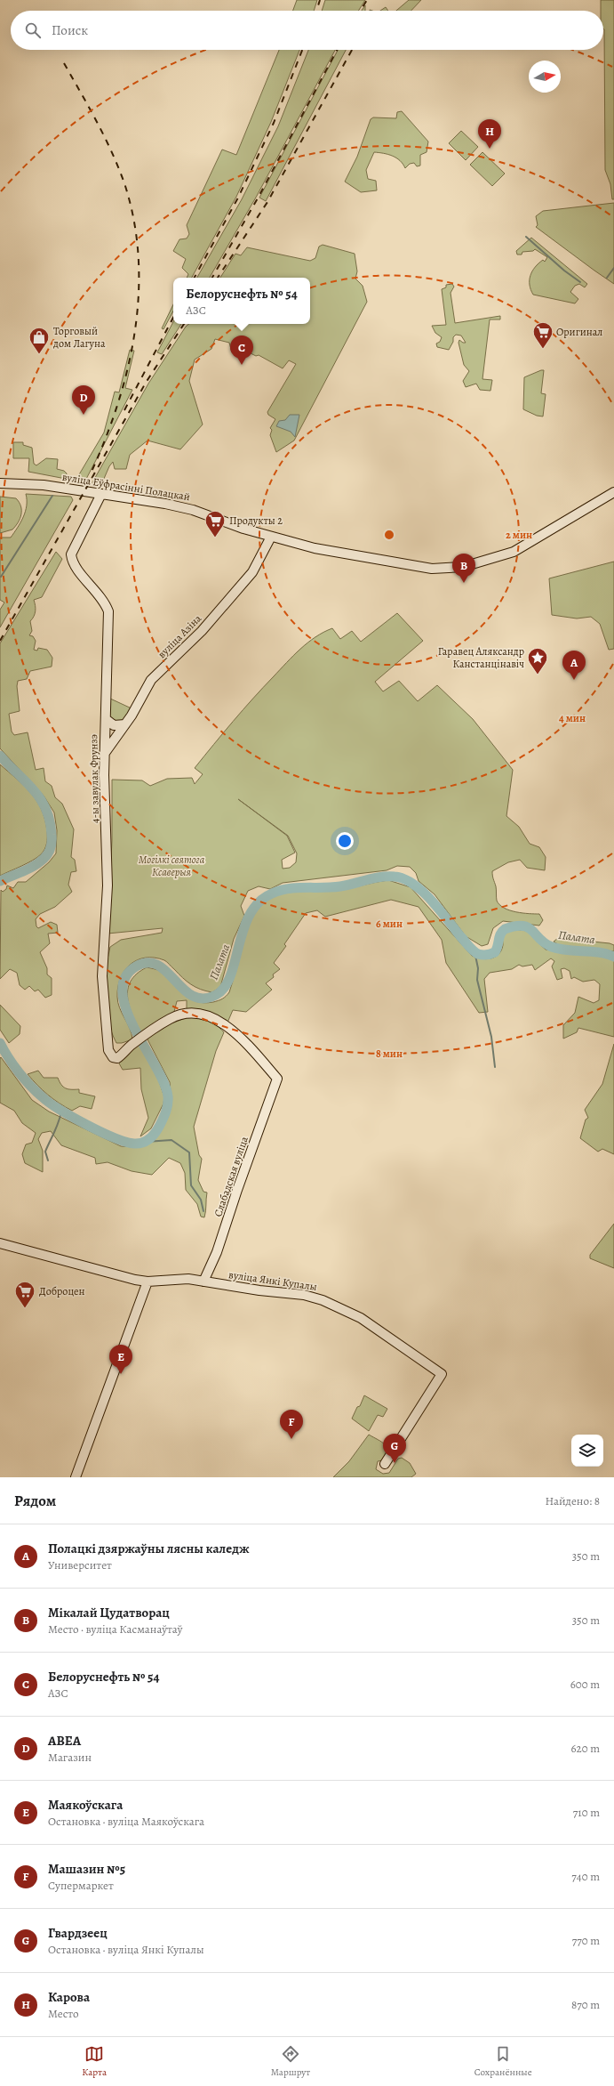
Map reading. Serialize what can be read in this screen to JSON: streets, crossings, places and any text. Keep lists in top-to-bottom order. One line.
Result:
{"streets":{"street":["вуліца Еўфрасінні Полацкай","вуліца Азіна","4-ы завулак Фрунзэ","Слабадская вуліца","вуліца Янкі Купалы"]},"crossings":[["вуліца Еўфрасінні Полацкай","вуліца Азіна"],["вуліца Еўфрасінні Полацкай","4-ы завулак Фрунзэ"],["вуліца Азіна","4-ы завулак Фрунзэ"],["4-ы завулак Фрунзэ","Слабадская вуліца"],["Слабадская вуліца","вуліца Янкі Купалы"]],"water":["Палата"],"parks":["Могілкі святога Ксаверыя"],"places":{"supermarket":["Оригинал","Продукты 2","Доброцен"],"shop":["Торговый дом Лагуна"],"place":["Гаравец Аляксандр Канстанцінавіч"]},"north":"right","page":{"search":"Поиск","pins":["H","C","D","B","A","E","F","G"],"popup":["Белоруснефть № 54","АЗС"],"heading":["Рядом","Найдено: 8"],"list":[{"mark":"A","name":"Полацкі дзяржаўны лясны каледж","note":"Университет","value":"350 m"},{"mark":"B","name":"Мікалай Цудатворац","note":"Место · вуліца Касманаўтаў","value":"350 m"},{"mark":"C","name":"Белоруснефть № 54","note":"АЗС","value":"600 m"},{"mark":"D","name":"АВЕА","note":"Магазин","value":"620 m"},{"mark":"E","name":"Маякоўскага","note":"Остановка · вуліца Маякоўскага","value":"710 m"},{"mark":"F","name":"Машазин №5","note":"Супермаркет","value":"740 m"},{"mark":"G","name":"Гвардзеец","note":"Остановка · вуліца Янкі Купалы","value":"770 m"},{"mark":"H","name":"Карова","note":"Место","value":"870 m"}],"nav":["Карта","Маршрут","Сохранённые"]},"rings":["2 мин","4 мин","6 мин","8 мин"]}
